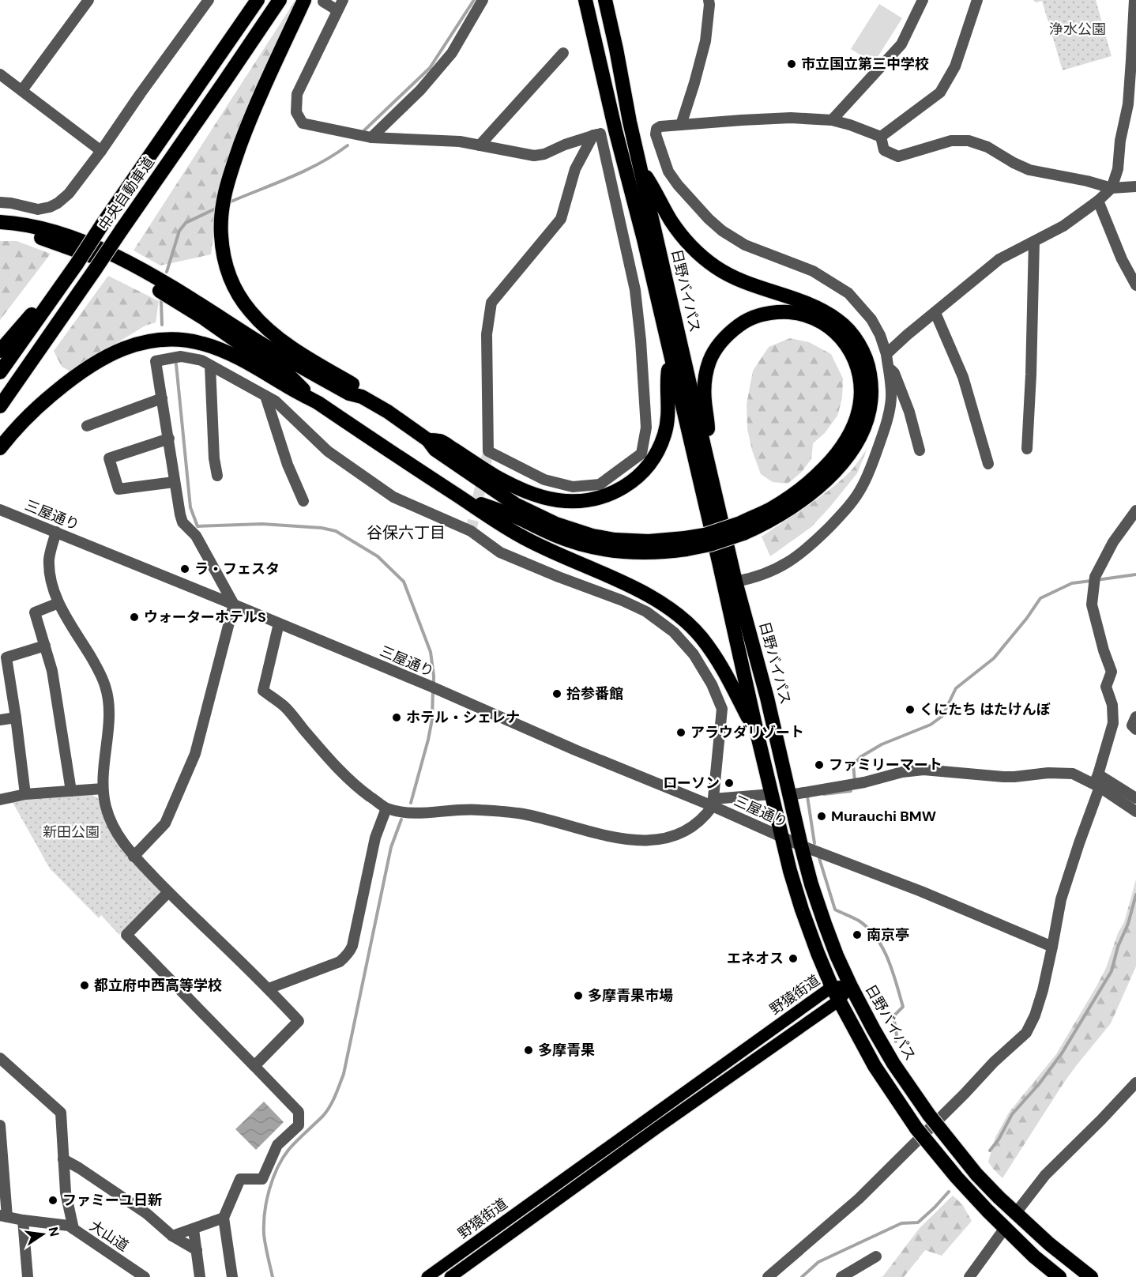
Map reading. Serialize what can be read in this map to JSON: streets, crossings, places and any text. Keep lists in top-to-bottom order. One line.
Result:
{"streets":{"highway":["中央自動車道","日野バイパス"],"main road":["野猿街道"],"street":["三屋通り","大山道"]},"crossings":[["日野バイパス","三屋通り"],["日野バイパス","野猿街道"]],"districts":["谷保六丁目"],"parks":["浄水公園","新田公園"],"places":["市立国立第三中学校","ラ・フェスタ","ウォーターホテルS","拾参番館","くにたち はたけんぼ","ホテル・シェレナ","アラウダリゾート","ファミリーマート","ローソン","Murauchi BMW","南京亭","エネオス","都立府中西高等学校","多摩青果市場","多摩青果","ファミーユ日新"],"north":"right"}
